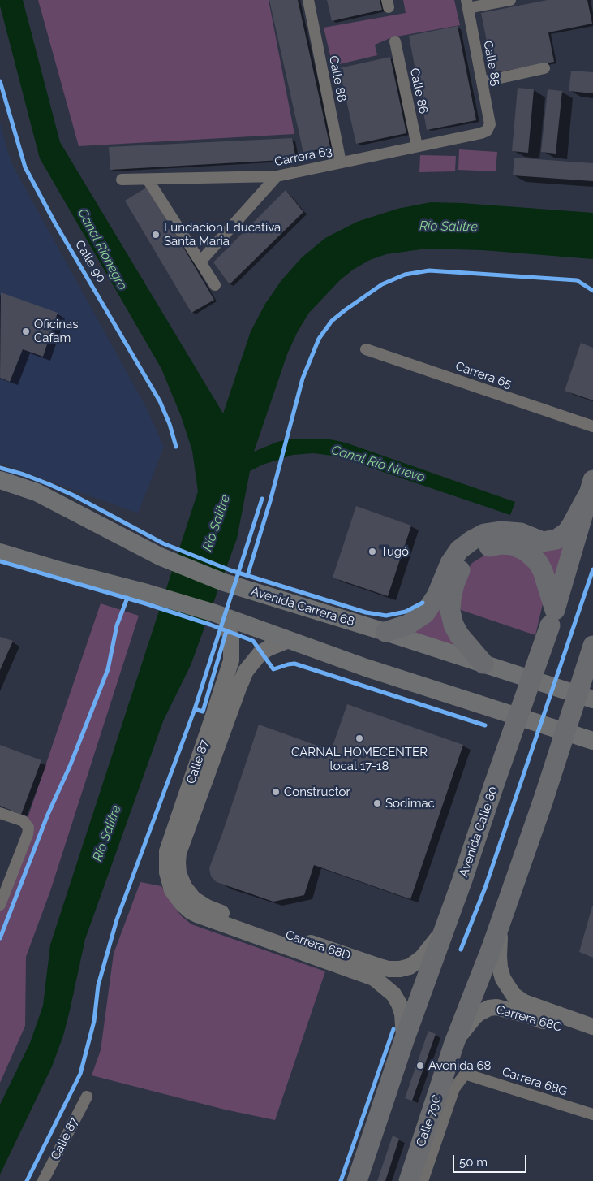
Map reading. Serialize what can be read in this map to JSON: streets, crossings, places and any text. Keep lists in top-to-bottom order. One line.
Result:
{"streets":{"highway":["Avenida Calle 80"],"main road":["Avenida Carrera 68"],"street":["Calle 85","Calle 88","Calle 86","Carrera 63","Carrera 65","Calle 87","Carrera 68D","Carrera 68C","Carrera 68G","Calle 79C"],"cycle path":["Calle 90"]},"crossings":[["Calle 85","Carrera 63"],["Calle 88","Carrera 63"],["Calle 86","Carrera 63"],["Calle 87","Carrera 68D"],["Avenida Calle 80","Carrera 68D"],["Carrera 68G","Calle 79C"]],"water":["Río Salitre","Canal Rionegro","Canal Río Nuevo"],"places":["Fundacion Educativa Santa Maria","Oficinas Cafam","Tugó","CARNAL HOMECENTER local 17-18","Constructor","Sodimac","Avenida 68"],"scale_bar":"50 m"}
